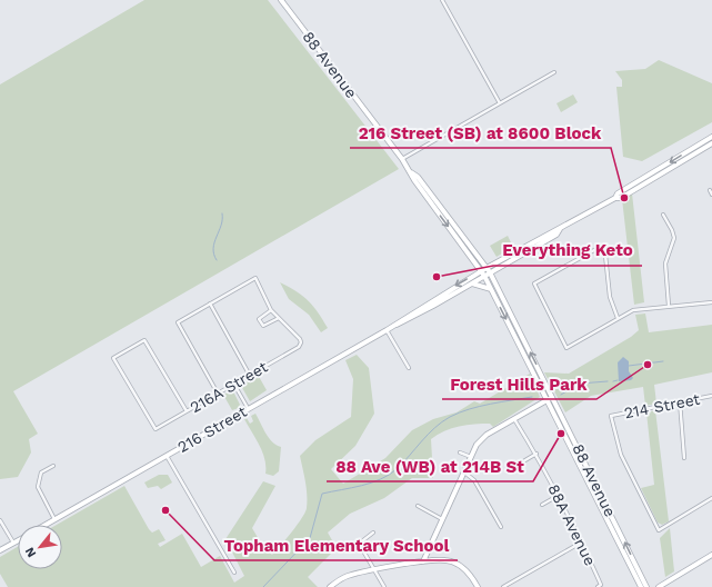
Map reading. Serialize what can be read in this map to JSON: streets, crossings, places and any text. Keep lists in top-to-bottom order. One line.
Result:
{"streets":{"main road":["88 Avenue","216 Street"],"street":["216A Street","214 Street","88A Avenue"]},"crossings":[["88 Avenue","216 Street"]],"places":["216 Street (SB) at 8600 Block","Everything Keto","Forest Hills Park","88 Ave (WB) at 214B St","Topham Elementary School"],"north":"bottom left"}
